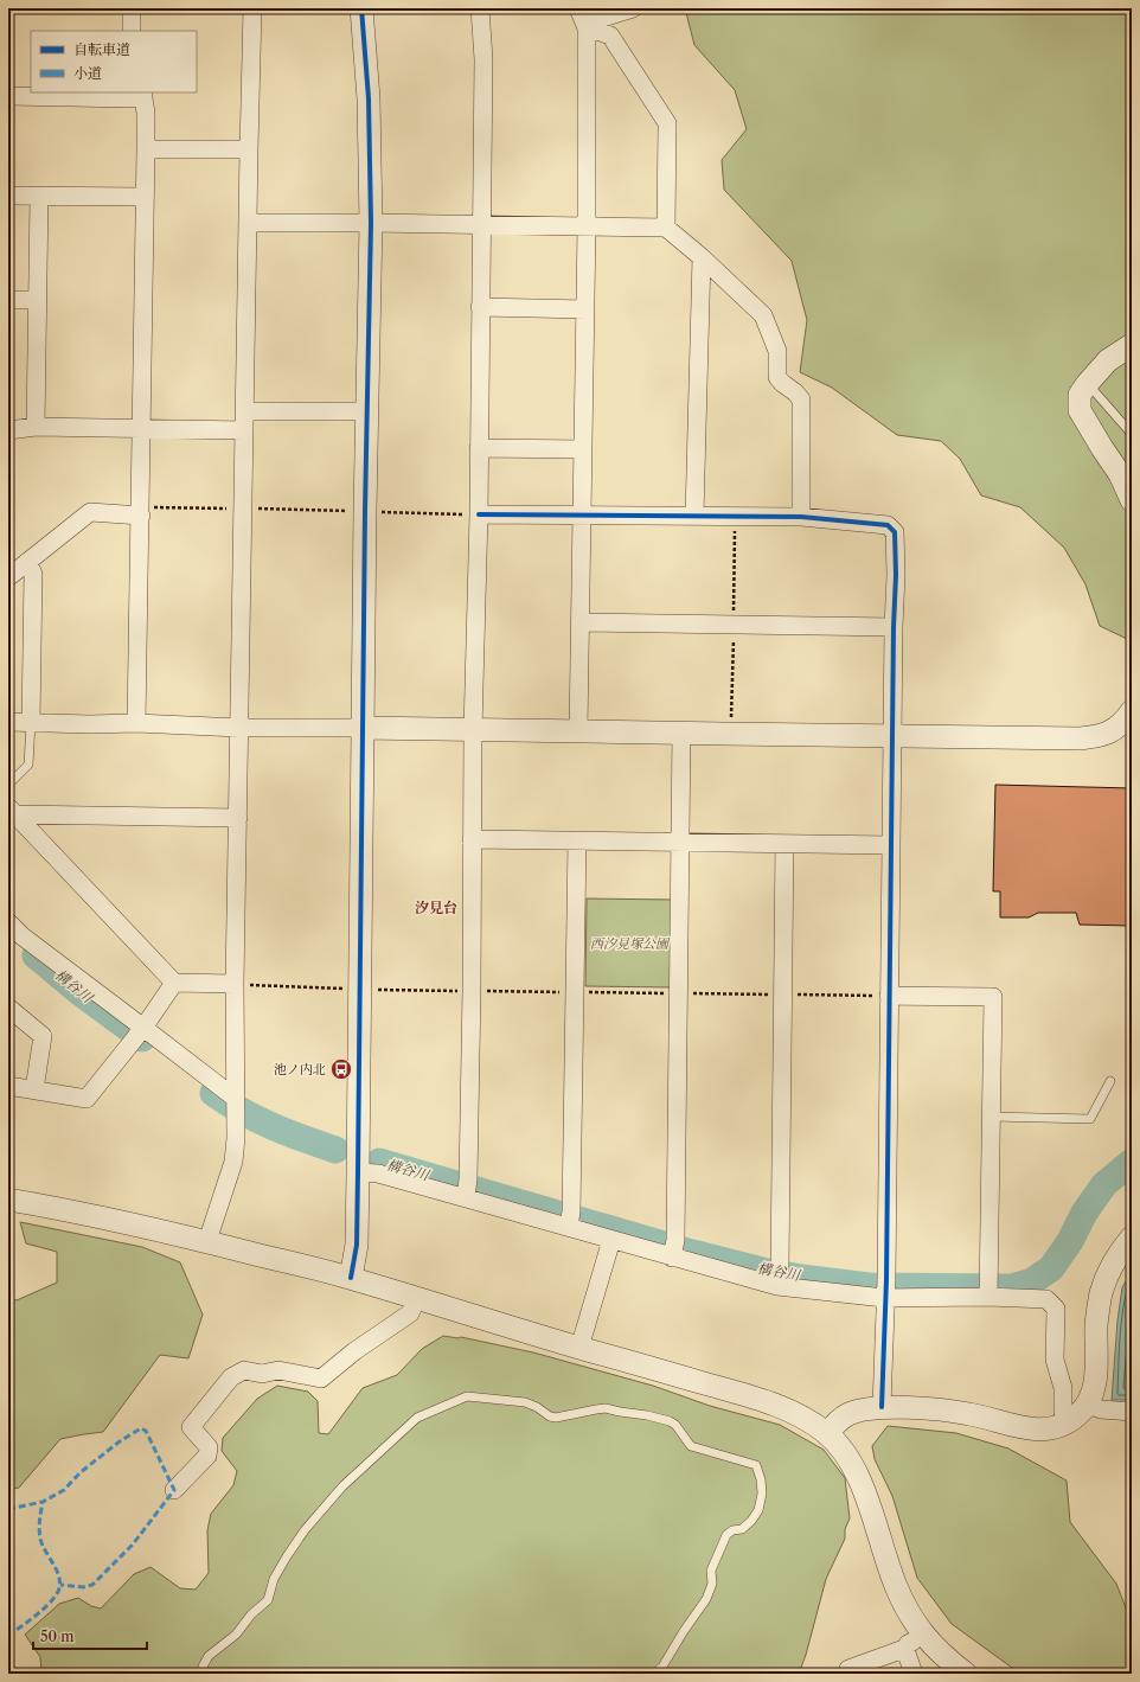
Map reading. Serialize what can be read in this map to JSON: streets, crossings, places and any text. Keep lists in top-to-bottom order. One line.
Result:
{"districts":["汐見台"],"water":["構谷川"],"parks":["西汐見塚公園"],"places":{"bus stop":["池ノ内北"]},"legend":["自転車道","小道"],"scale_bar":"50 m"}
